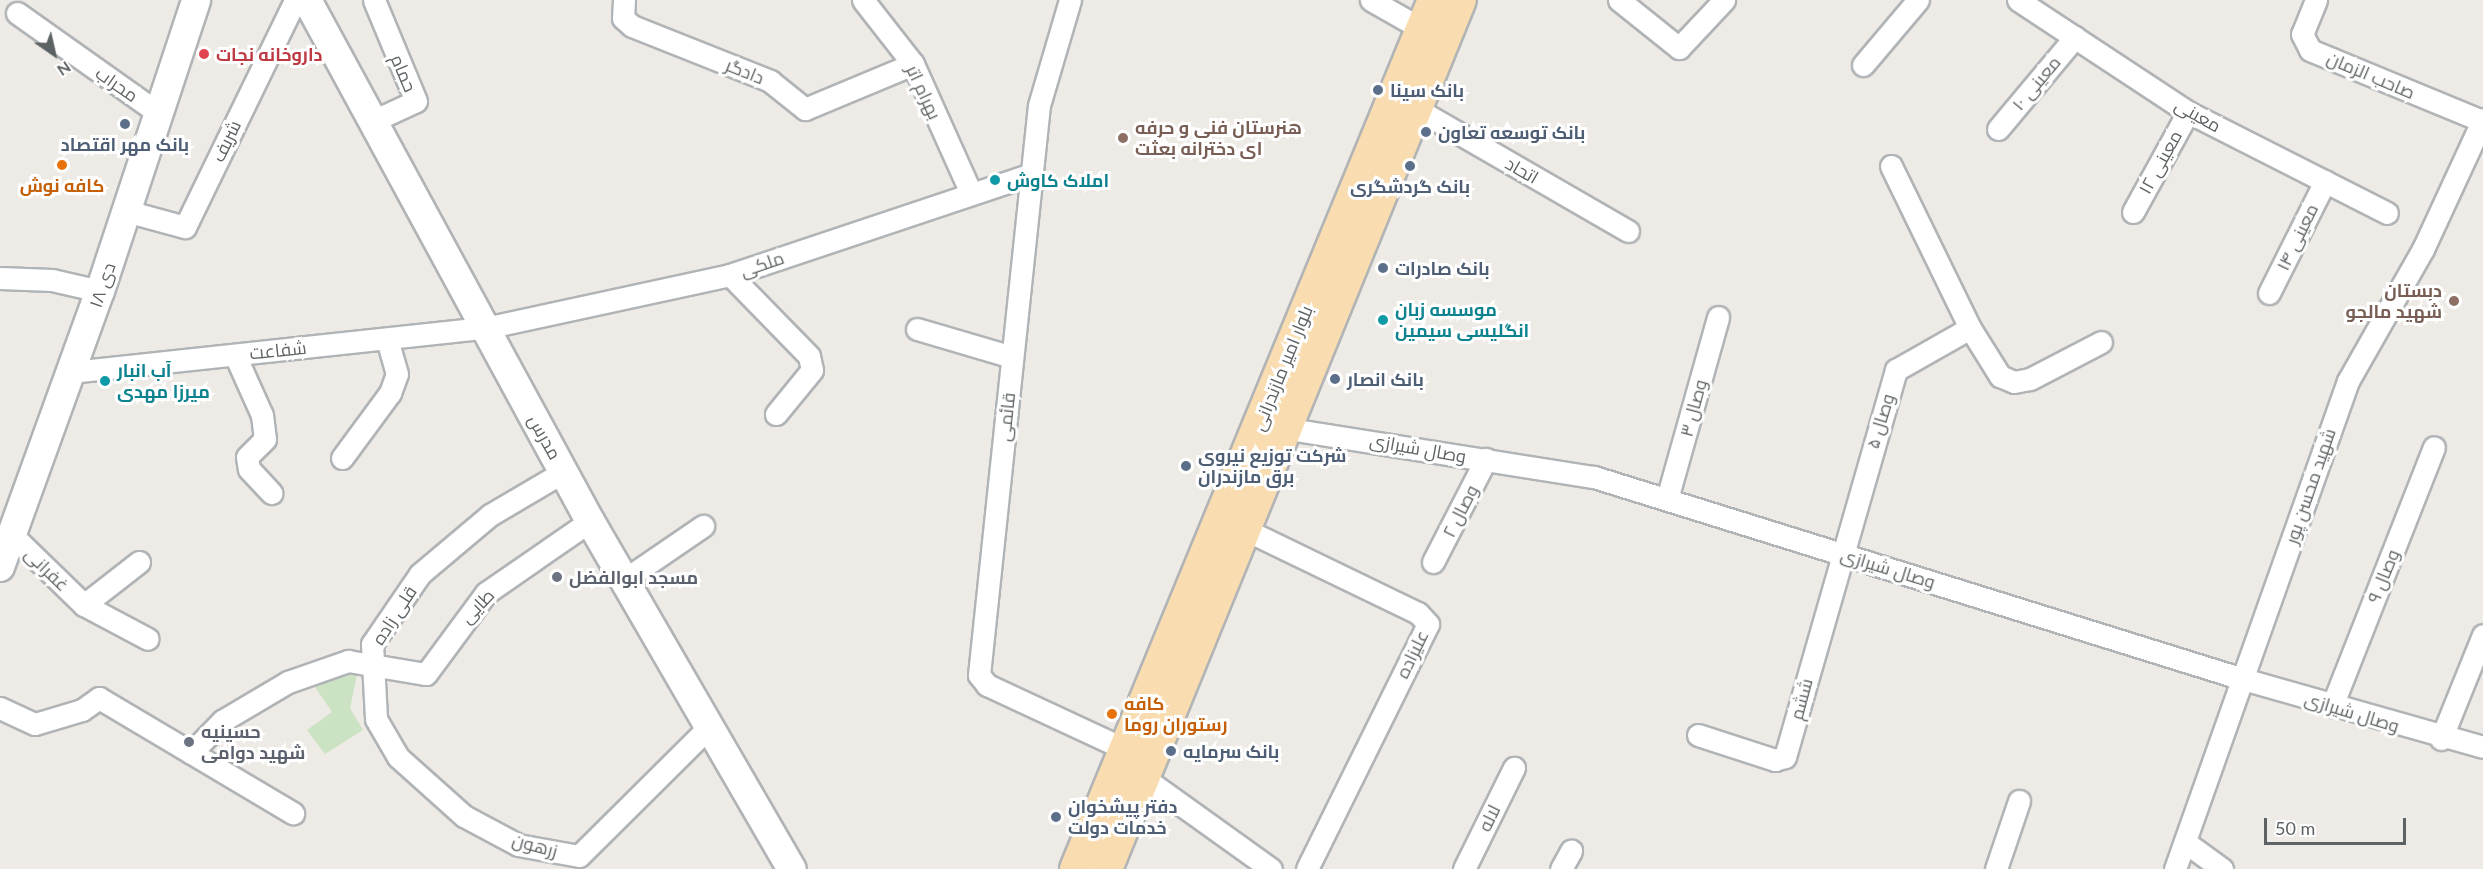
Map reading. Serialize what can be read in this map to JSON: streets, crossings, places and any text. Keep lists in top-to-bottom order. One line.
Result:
{"streets":{"main road":["۱۸ دی","بلوار امیر مازندرانی","مدرس"],"street":["دادگر","حمام","صاحب الزمان","معینی ۱۰","محراب","بهرام اتر","معینی","شریف","معینی ۱۲","اتحاد","معینی ۱۴","ملکی","شفاعت","وصال ۳","قائمی","وصال ۵","وصال شیرازی","شهید محسن پور","وصال ۲","غفرانی","وصال ۹","طایی","قلی زاده","علیزاده","ششم","لاله","زرهون"]},"crossings":[["دادگر","بهرام اتر"],["حمام","مدرس"],["صاحب الزمان","شهید محسن پور"],["معینی ۱۰","معینی"],["محراب","۱۸ دی"],["بهرام اتر","ملکی"],["معینی","معینی ۱۲"],["معینی","معینی ۱۴"],["شریف","۱۸ دی"],["اتحاد","بلوار امیر مازندرانی"],["ملکی","شفاعت"],["ملکی","قائمی"],["ملکی","مدرس"],["۱۸ دی","شفاعت"],["۱۸ دی","غفرانی"],["شفاعت","مدرس"],["بلوار امیر مازندرانی","قائمی"],["بلوار امیر مازندرانی","وصال شیرازی"],["بلوار امیر مازندرانی","علیزاده"],["وصال ۳","وصال شیرازی"],["وصال ۵","وصال شیرازی"],["وصال ۵","ششم"],["مدرس","طایی"],["مدرس","قلی زاده"],["مدرس","زرهون"],["وصال شیرازی","شهید محسن پور"],["وصال شیرازی","وصال ۲"],["وصال شیرازی","وصال ۹"],["وصال شیرازی","ششم"],["طایی","قلی زاده"],["طایی","زرهون"],["قلی زاده","زرهون"]],"places":["داروخانه نجات","بانک سینا","بانک مهر اقتصاد","بانک توسعه تعاون","هنرستان فنی و حرفه ای دخترانه بعثت","کافه نوش","بانک گردشگری","املاک کاوش","بانک صادرات","دبستان شهید مالجو","موسسه زبان انگلیسی سیمین","بانک انصار","آب انبار میرزا مهدی","شرکت توزیع نیروی برق مازندران","مسجد ابوالفضل","کافه رستوران روما","حسینیه شهید دوامی","بانک سرمایه","دفتر پیشخوان خدمات دولت"],"scale_bar":"50 m","north":"bottom right"}
